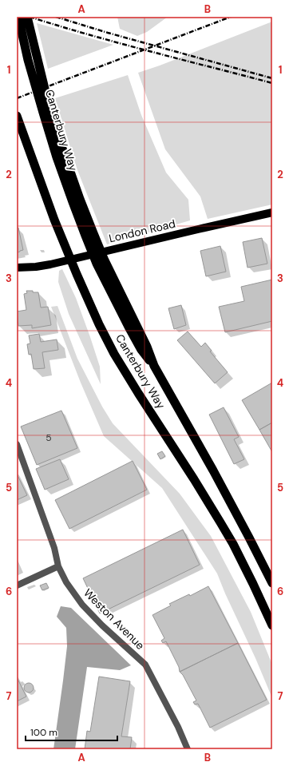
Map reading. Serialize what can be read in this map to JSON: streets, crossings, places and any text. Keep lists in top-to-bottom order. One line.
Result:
{"streets":{"highway":["Canterbury Way"],"main road":["London Road"],"street":["Weston Avenue"]},"house_numbers":["5"],"scale_bar":"100 m","grid":{"columns":["A","B"],"rows":["1","2","3","4","5","6","7"]}}
